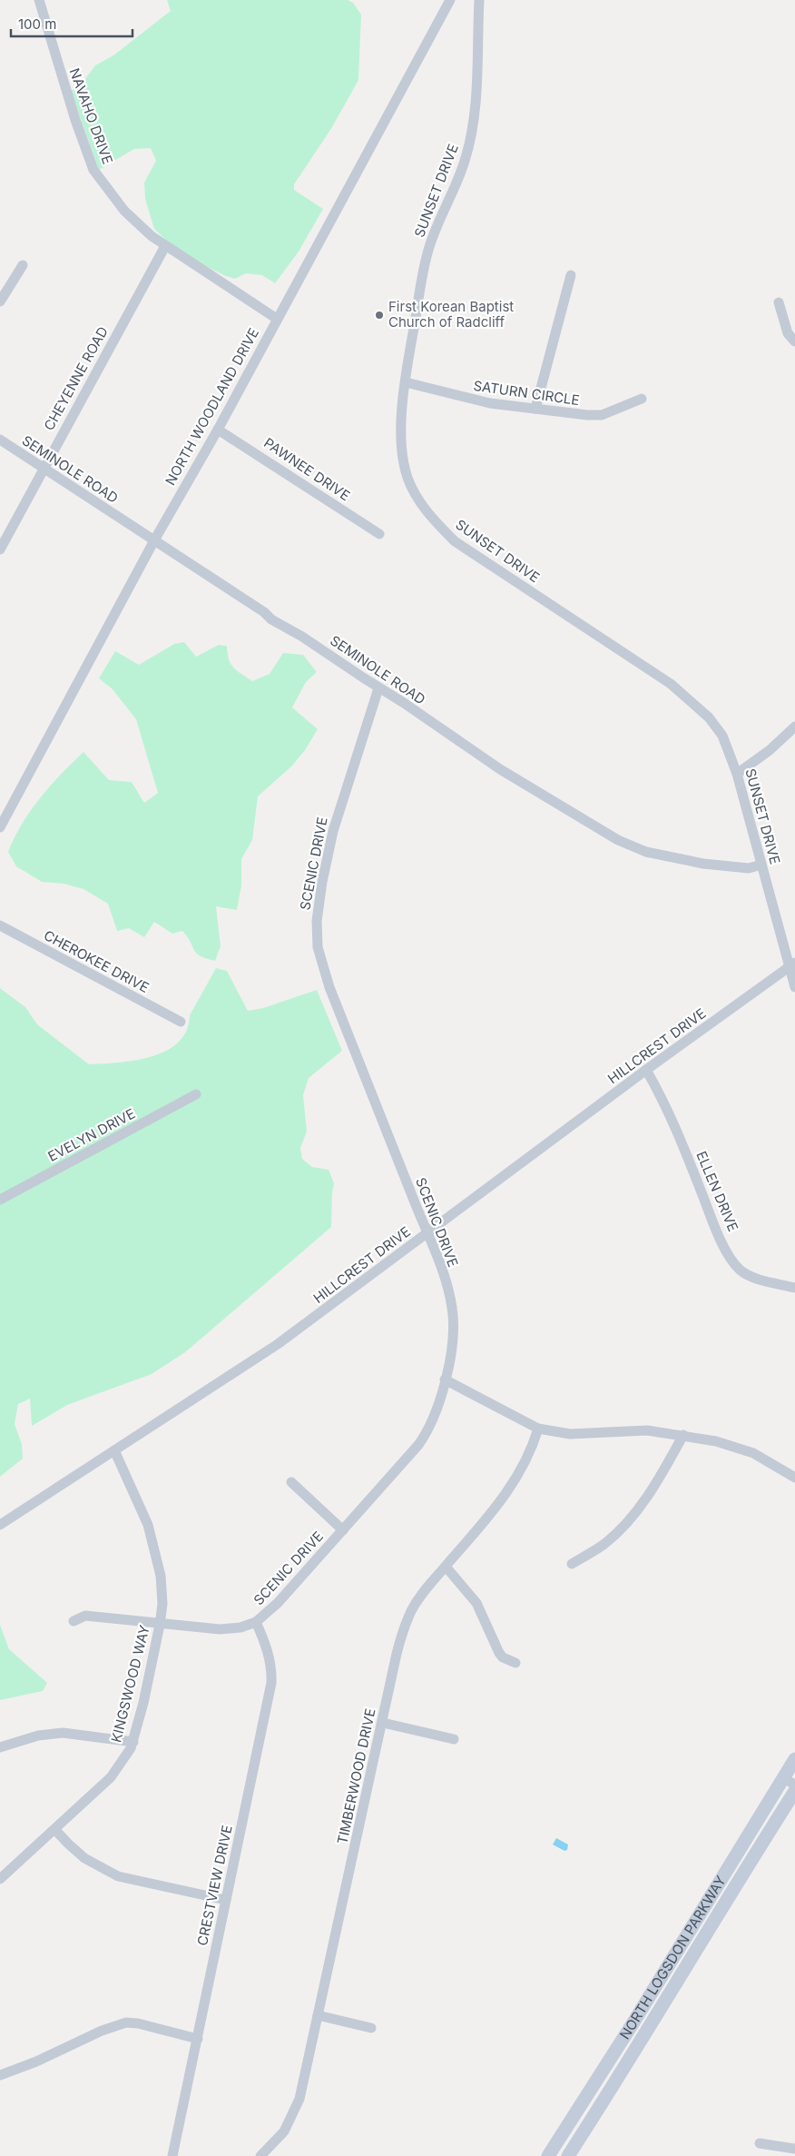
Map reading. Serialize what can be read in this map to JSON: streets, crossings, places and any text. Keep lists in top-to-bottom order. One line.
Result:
{"streets":{"main road":["NORTH LOGSDON PARKWAY"],"street":["NAVAHO DRIVE","SUNSET DRIVE","CHEYENNE ROAD","SATURN CIRCLE","NORTH WOODLAND DRIVE","SEMINOLE ROAD","PAWNEE DRIVE","SCENIC DRIVE","CHEROKEE DRIVE","HILLCREST DRIVE","EVELYN DRIVE","ELLEN DRIVE","KINGSWOOD WAY","TIMBERWOOD DRIVE","CRESTVIEW DRIVE"]},"crossings":[["NAVAHO DRIVE","CHEYENNE ROAD"],["NAVAHO DRIVE","NORTH WOODLAND DRIVE"],["SUNSET DRIVE","SATURN CIRCLE"],["SUNSET DRIVE","SEMINOLE ROAD"],["SUNSET DRIVE","HILLCREST DRIVE"],["CHEYENNE ROAD","SEMINOLE ROAD"],["NORTH WOODLAND DRIVE","SEMINOLE ROAD"],["NORTH WOODLAND DRIVE","PAWNEE DRIVE"],["SEMINOLE ROAD","SCENIC DRIVE"],["SCENIC DRIVE","HILLCREST DRIVE"],["SCENIC DRIVE","KINGSWOOD WAY"],["SCENIC DRIVE","CRESTVIEW DRIVE"],["HILLCREST DRIVE","ELLEN DRIVE"],["HILLCREST DRIVE","KINGSWOOD WAY"]],"places":["First Korean Baptist Church of Radcliff"],"scale_bar":"100 m"}
